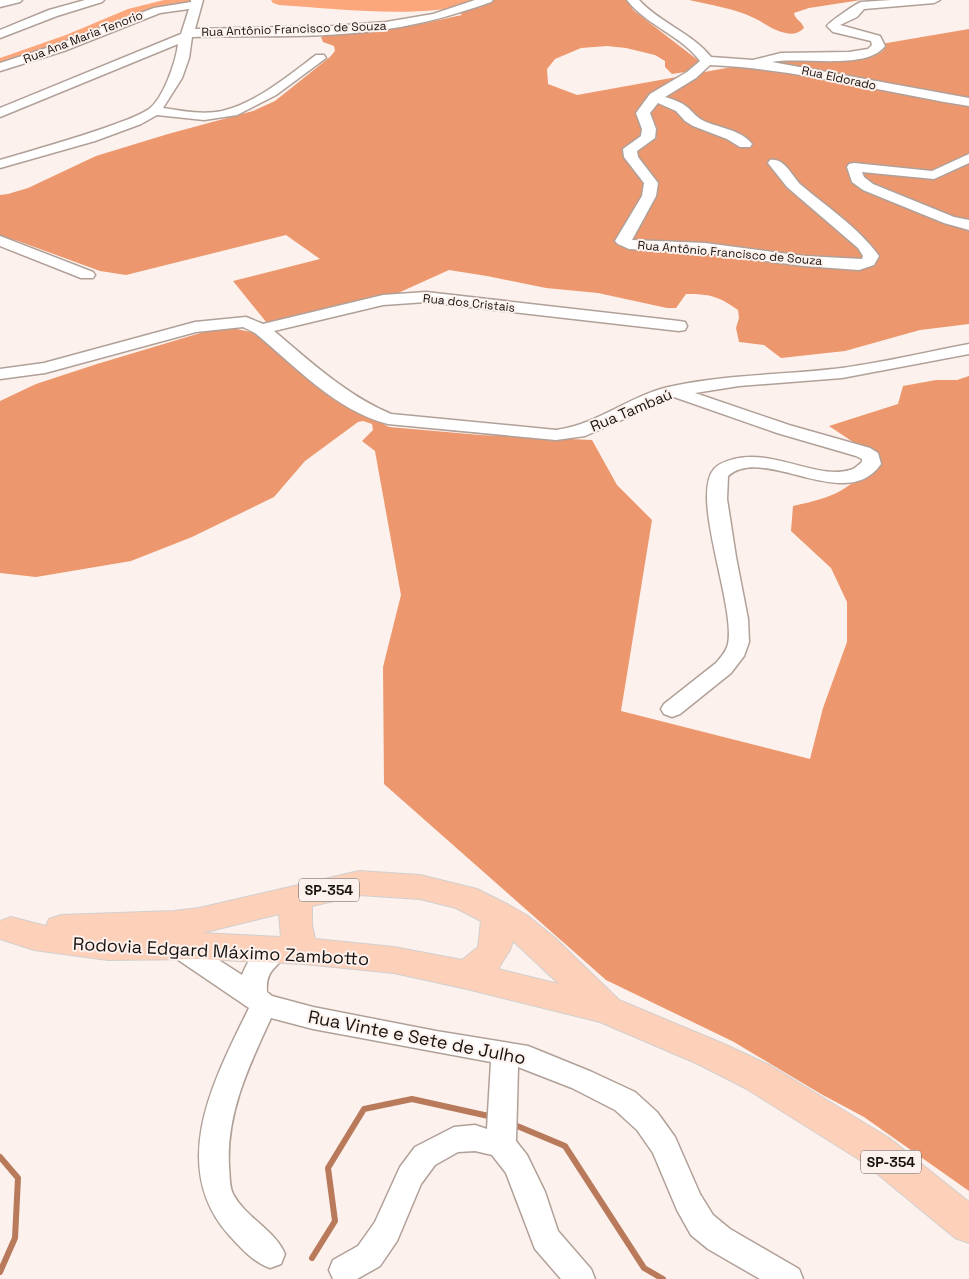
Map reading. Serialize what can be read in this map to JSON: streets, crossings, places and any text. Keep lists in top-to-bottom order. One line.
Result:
{"streets":{"main road":["SP-354","Rodovia Edgard Máximo Zambotto"],"street":["Rua Antônio Francisco de Souza","Rua Ana Maria Tenorio","Rua Eldorado","Rua dos Cristais","Rua Tambaú","Rua Vinte e Sete de Julho"]},"crossings":[["Rua dos Cristais","Rua Tambaú"],["Rodovia Edgard Máximo Zambotto","Rua Vinte e Sete de Julho"]]}
